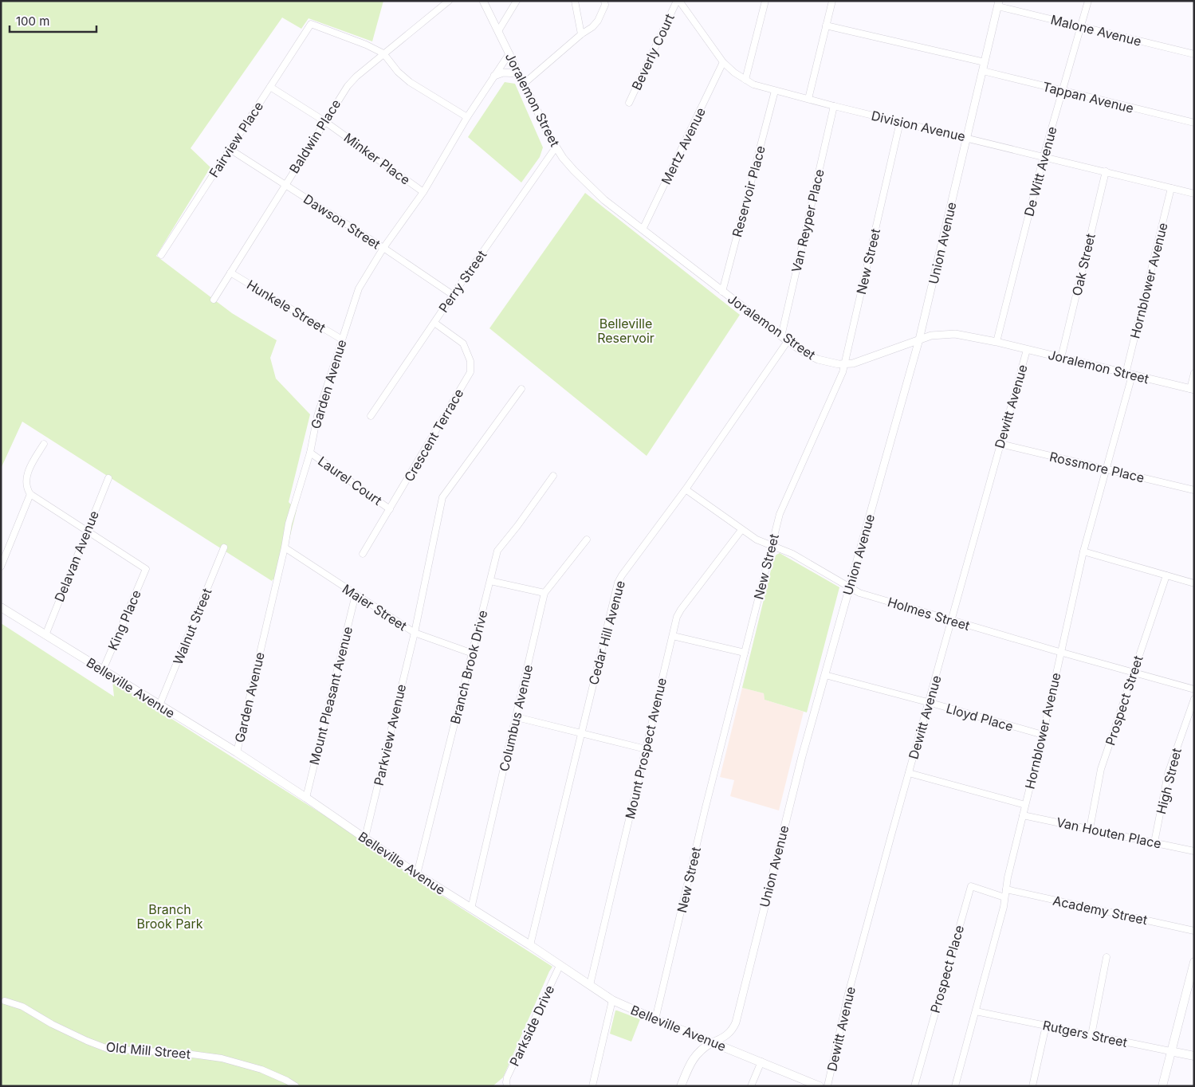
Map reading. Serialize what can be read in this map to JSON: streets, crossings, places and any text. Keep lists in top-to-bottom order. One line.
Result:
{"streets":{"main road":["Union Avenue","Belleville Avenue","Rutgers Street"],"street":["Malone Avenue","Beverly Court","Tappan Avenue","Joralemon Street","Division Avenue","Baldwin Place","Fairview Place","Mertz Avenue","Minker Place","De Witt Avenue","Reservoir Place","Van Reyper Place","Dawson Street","New Street","Oak Street","Hornblower Avenue","Perry Street","Hunkele Street","Garden Avenue","Dewitt Avenue","Crescent Terrace","Rossmore Place","Laurel Court","Delavan Avenue","Maier Street","Holmes Street","King Place","Walnut Street","Cedar Hill Avenue","Branch Brook Drive","Mount Pleasant Avenue","Prospect Street","Lloyd Place","Columbus Avenue","Parkview Avenue","Mount Prospect Avenue","High Street","Van Houten Place","Academy Street","Prospect Place","Parkside Drive","Old Mill Street"]},"crossings":[["Malone Avenue","De Witt Avenue"],["Malone Avenue","Union Avenue"],["Beverly Court","Division Avenue"],["Tappan Avenue","De Witt Avenue"],["Tappan Avenue","Union Avenue"],["Joralemon Street","Mertz Avenue"],["Joralemon Street","De Witt Avenue"],["Joralemon Street","Reservoir Place"],["Joralemon Street","Van Reyper Place"],["Joralemon Street","Union Avenue"],["Joralemon Street","New Street"],["Joralemon Street","Oak Street"],["Joralemon Street","Hornblower Avenue"],["Joralemon Street","Perry Street"],["Joralemon Street","Garden Avenue"],["Joralemon Street","Dewitt Avenue"],["Joralemon Street","Cedar Hill Avenue"],["Division Avenue","Mertz Avenue"],["Division Avenue","De Witt Avenue"],["Division Avenue","Reservoir Place"],["Division Avenue","Van Reyper Place"],["Division Avenue","Union Avenue"],["Division Avenue","New Street"],["Division Avenue","Oak Street"],["Division Avenue","Hornblower Avenue"],["Baldwin Place","Fairview Place"],["Baldwin Place","Minker Place"],["Baldwin Place","Dawson Street"],["Baldwin Place","Hunkele Street"],["Fairview Place","Minker Place"],["Fairview Place","Dawson Street"],["Minker Place","Garden Avenue"],["Dawson Street","Perry Street"],["Dawson Street","Garden Avenue"],["Union Avenue","Holmes Street"],["Union Avenue","Belleville Avenue"],["Union Avenue","Lloyd Place"],["New Street","Holmes Street"],["New Street","Belleville Avenue"],["Hornblower Avenue","Rossmore Place"],["Hornblower Avenue","Holmes Street"],["Hornblower Avenue","Lloyd Place"],["Hornblower Avenue","Van Houten Place"],["Hornblower Avenue","Academy Street"],["Hornblower Avenue","Prospect Place"],["Hornblower Avenue","Rutgers Street"],["Perry Street","Crescent Terrace"],["Hunkele Street","Garden Avenue"],["Garden Avenue","Laurel Court"],["Garden Avenue","Maier Street"],["Garden Avenue","Belleville Avenue"],["Dewitt Avenue","Rossmore Place"],["Dewitt Avenue","Holmes Street"],["Dewitt Avenue","Lloyd Place"],["Crescent Terrace","Laurel Court"],["Delavan Avenue","King Place"],["Delavan Avenue","Belleville Avenue"],["Maier Street","Branch Brook Drive"],["Maier Street","Mount Pleasant Avenue"],["Maier Street","Parkview Avenue"],["Holmes Street","Cedar Hill Avenue"],["Holmes Street","Prospect Street"],["Holmes Street","Mount Prospect Avenue"],["King Place","Belleville Avenue"],["Walnut Street","Belleville Avenue"],["Cedar Hill Avenue","Belleville Avenue"],["Branch Brook Drive","Belleville Avenue"],["Belleville Avenue","Mount Pleasant Avenue"],["Belleville Avenue","Columbus Avenue"],["Belleville Avenue","Parkview Avenue"],["Belleville Avenue","Mount Prospect Avenue"],["Belleville Avenue","Parkside Drive"],["Prospect Street","Van Houten Place"],["High Street","Van Houten Place"]],"parks":["Belleville Reservoir","Branch Brook Park"],"scale_bar":"100 m"}
